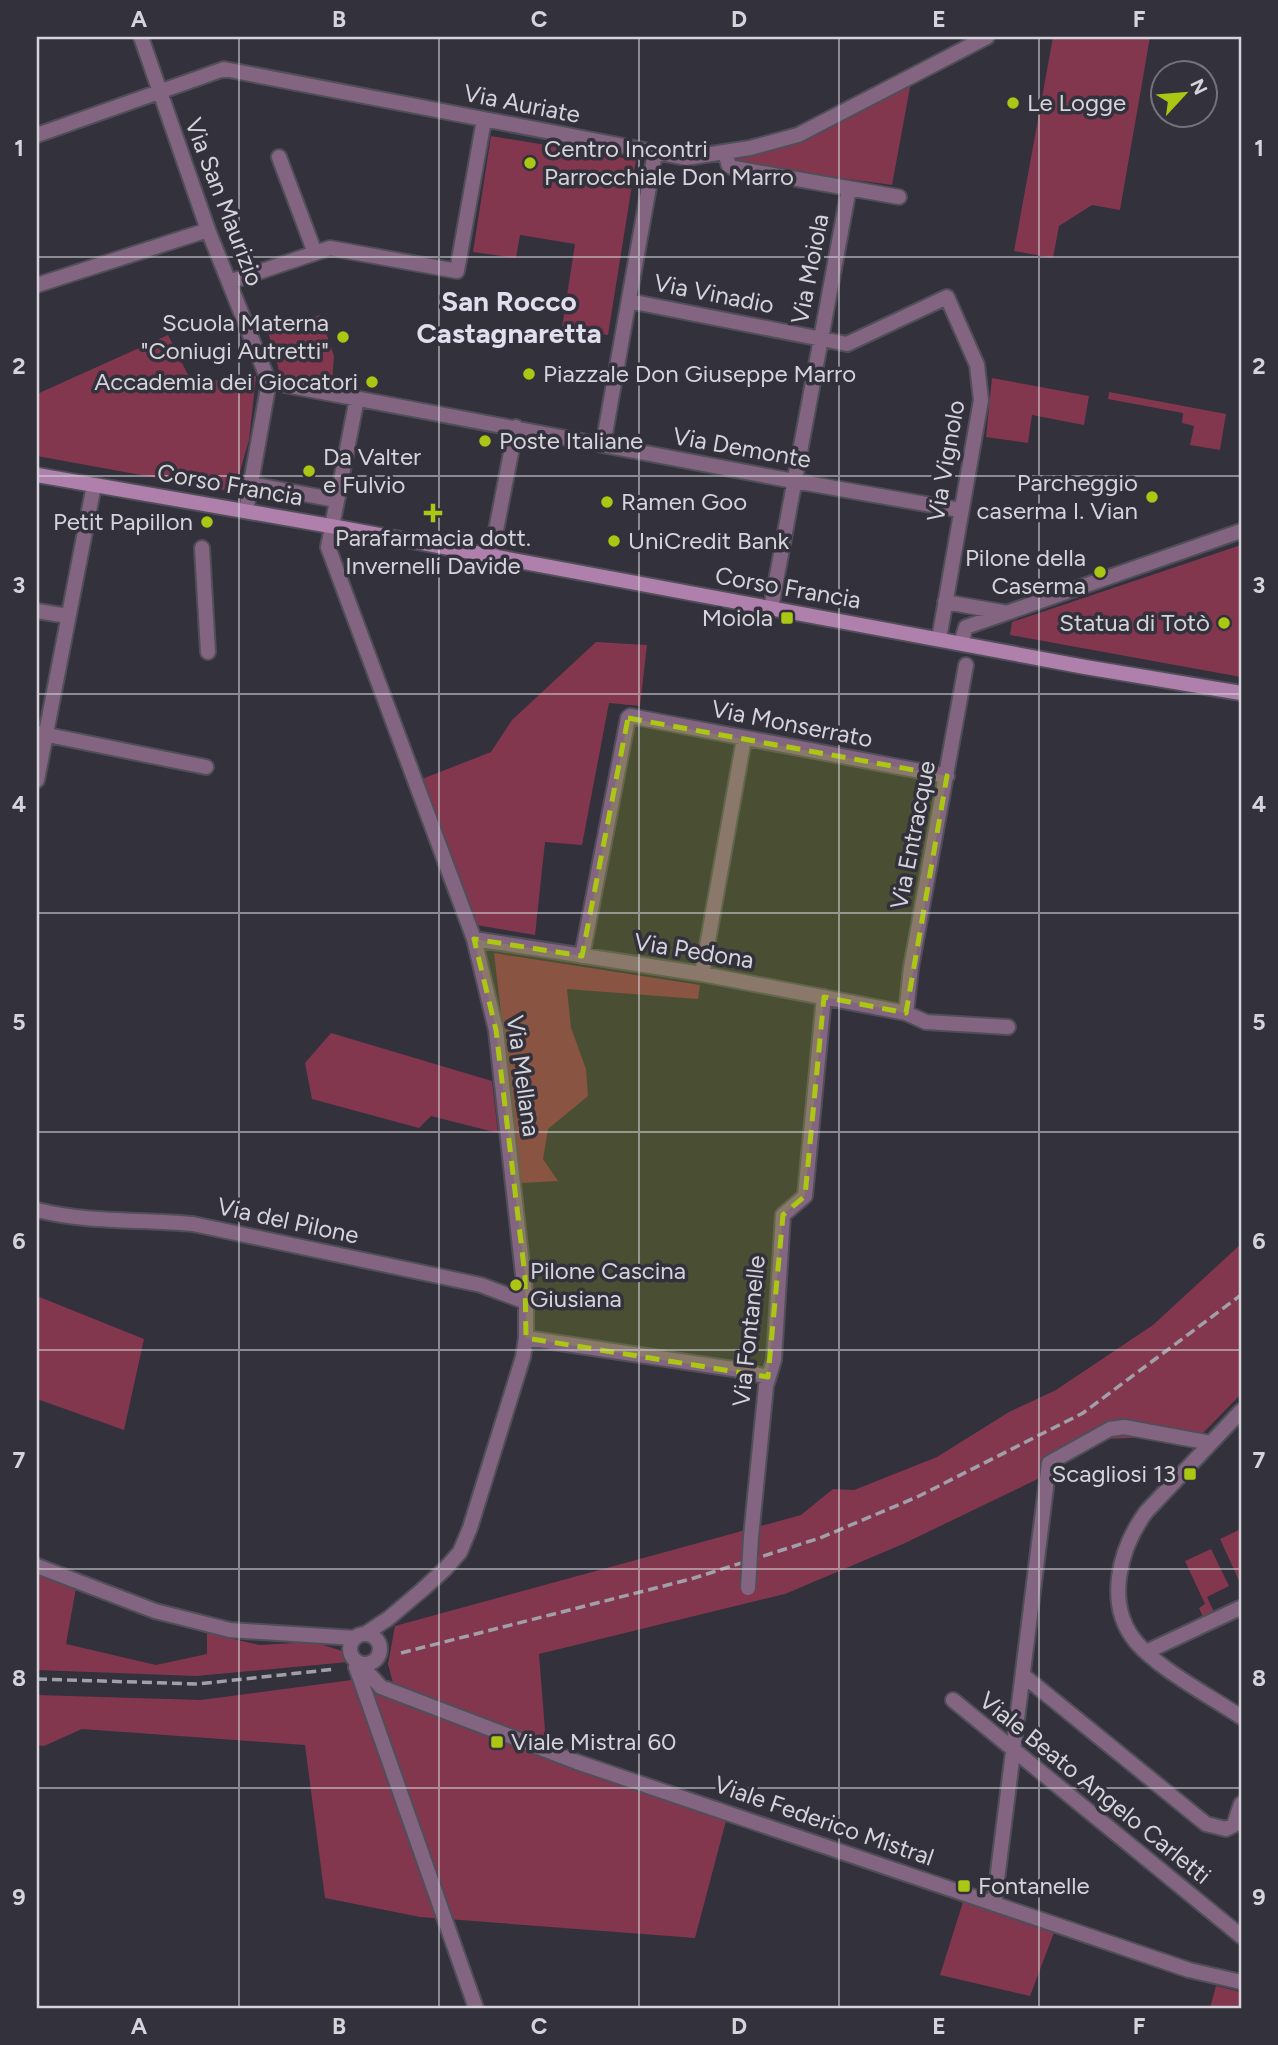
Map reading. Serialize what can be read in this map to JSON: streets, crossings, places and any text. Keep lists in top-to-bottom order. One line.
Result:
{"streets":{"main road":["Corso Francia"],"street":["Via Auriate","Via San Maurizio","Via Moiola","Via Vinadio","Via Demonte","Via Vignolo","Via Monserrato","Via Entracque","Via Pedona","Via Mellana","Via del Pilone","Via Fontanelle","Viale Beato Angelo Carletti","Viale Federico Mistral"]},"crossings":[["Via Auriate","Via San Maurizio"],["Via Auriate","Via Moiola"],["Via San Maurizio","Via Demonte"],["Via Moiola","Via Vinadio"],["Via Moiola","Via Demonte"],["Via Moiola","Corso Francia"],["Via Vinadio","Via Vignolo"],["Via Demonte","Via Vignolo"],["Via Demonte","Via Mellana"],["Via Vignolo","Corso Francia"],["Corso Francia","Via Mellana"],["Via Monserrato","Via Entracque"],["Via Monserrato","Via Pedona"],["Via Entracque","Via Pedona"],["Via Pedona","Via Mellana"],["Via Pedona","Via Fontanelle"],["Via Mellana","Via del Pilone"],["Via Mellana","Viale Federico Mistral"]],"districts":["San Rocco Castagnaretta"],"places":{"other":["Le Logge","Centro Incontri Parrocchiale Don Marro","Scuola Materna \"Coniugi Autretti\"","Piazzale Don Giuseppe Marro","Accademia dei Giocatori","Poste Italiane","Da Valter e Fulvio","Parcheggio caserma I. Vian","Ramen Goo","Petit Papillon","UniCredit Bank","Pilone della Caserma","Statua di Totò","Pilone Cascina Giusiana"],"health":["Parafarmacia dott. Invernelli Davide"],"transit":["Moiola","Scagliosi 13","Viale Mistral 60","Fontanelle"]},"north":"top right","grid":{"columns":["A","B","C","D","E","F"],"rows":["1","2","3","4","5","6","7","8","9"]}}
